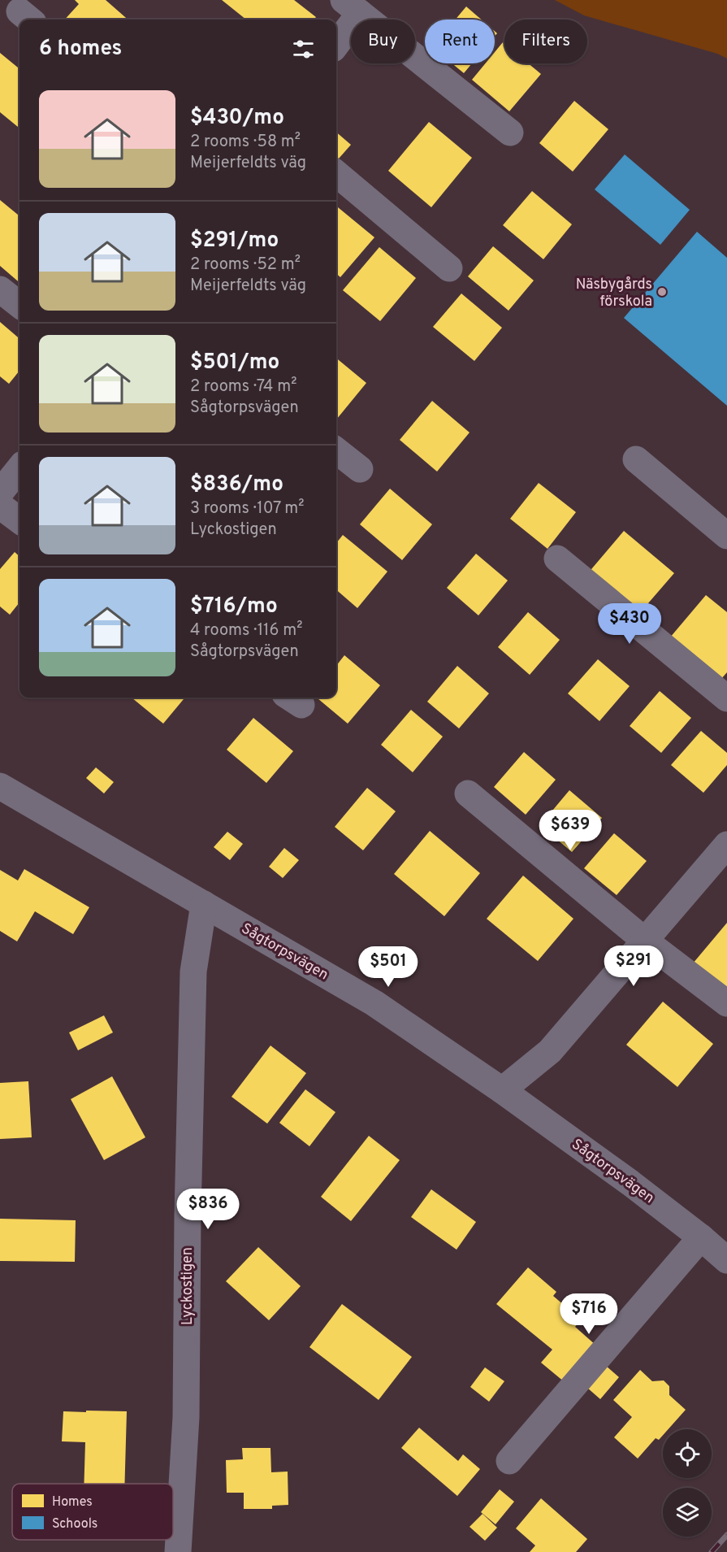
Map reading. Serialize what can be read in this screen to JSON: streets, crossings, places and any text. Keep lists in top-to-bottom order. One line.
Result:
{"streets":{"street":["Sågtorpsvägen","Lyckostigen"]},"crossings":[["Sågtorpsvägen","Lyckostigen"]],"places":["Näsbygårds förskola"],"legend":["Homes","Schools"],"page":{"chip":["Buy","Rent","Filters"],"heading":"6 homes","list":[{"name":"$430/mo","note":"2 rooms · 58 m² · Meijerfeldts väg"},{"name":"$291/mo","note":"2 rooms · 52 m² · Meijerfeldts väg"},{"name":"$501/mo","note":"2 rooms · 74 m² · Sågtorpsvägen"},{"name":"$836/mo","note":"3 rooms · 107 m² · Lyckostigen"},{"name":"$716/mo","note":"4 rooms · 116 m² · Sågtorpsvägen"}],"price":["$430","$639","$291","$501","$836","$716"]}}
